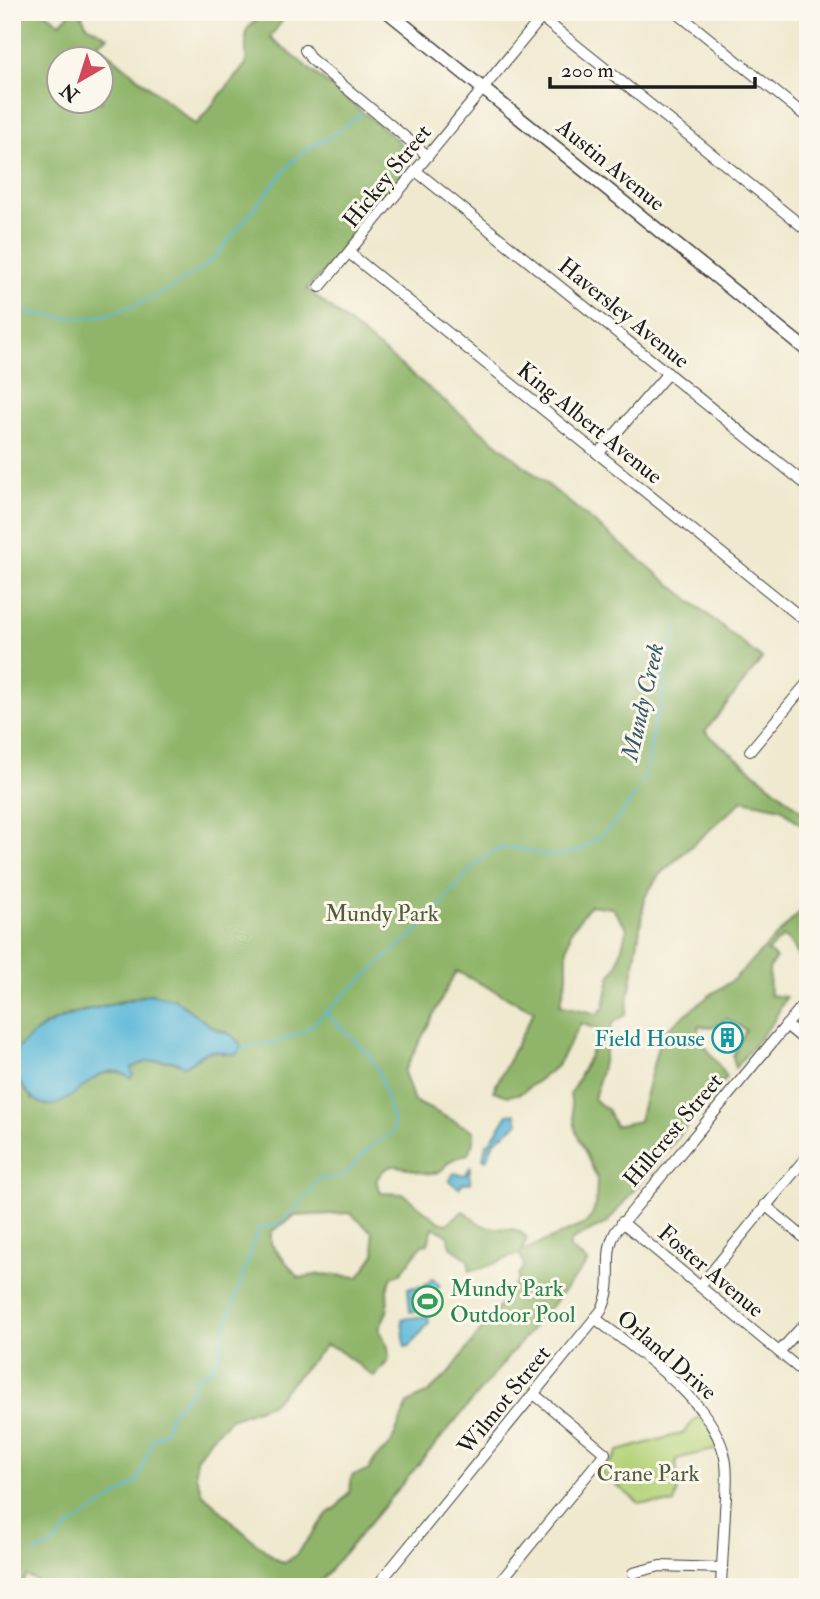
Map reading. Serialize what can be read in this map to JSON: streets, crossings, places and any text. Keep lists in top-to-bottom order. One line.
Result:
{"streets":{"main road":["Austin Avenue"],"street":["Hickey Street","Haversley Avenue","King Albert Avenue","Hillcrest Street","Foster Avenue","Orland Drive","Wilmot Street"]},"crossings":[["Austin Avenue","Hickey Street"],["Hickey Street","Haversley Avenue"],["Hickey Street","King Albert Avenue"],["Hillcrest Street","Foster Avenue"],["Hillcrest Street","Wilmot Street"],["Foster Avenue","Wilmot Street"],["Orland Drive","Wilmot Street"]],"water":["Mundy Creek"],"parks":["Mundy Park","Crane Park"],"places":{"building":["Field House"],"sports":["Mundy Park Outdoor Pool"]},"scale_bar":"200 m","north":"bottom left"}
